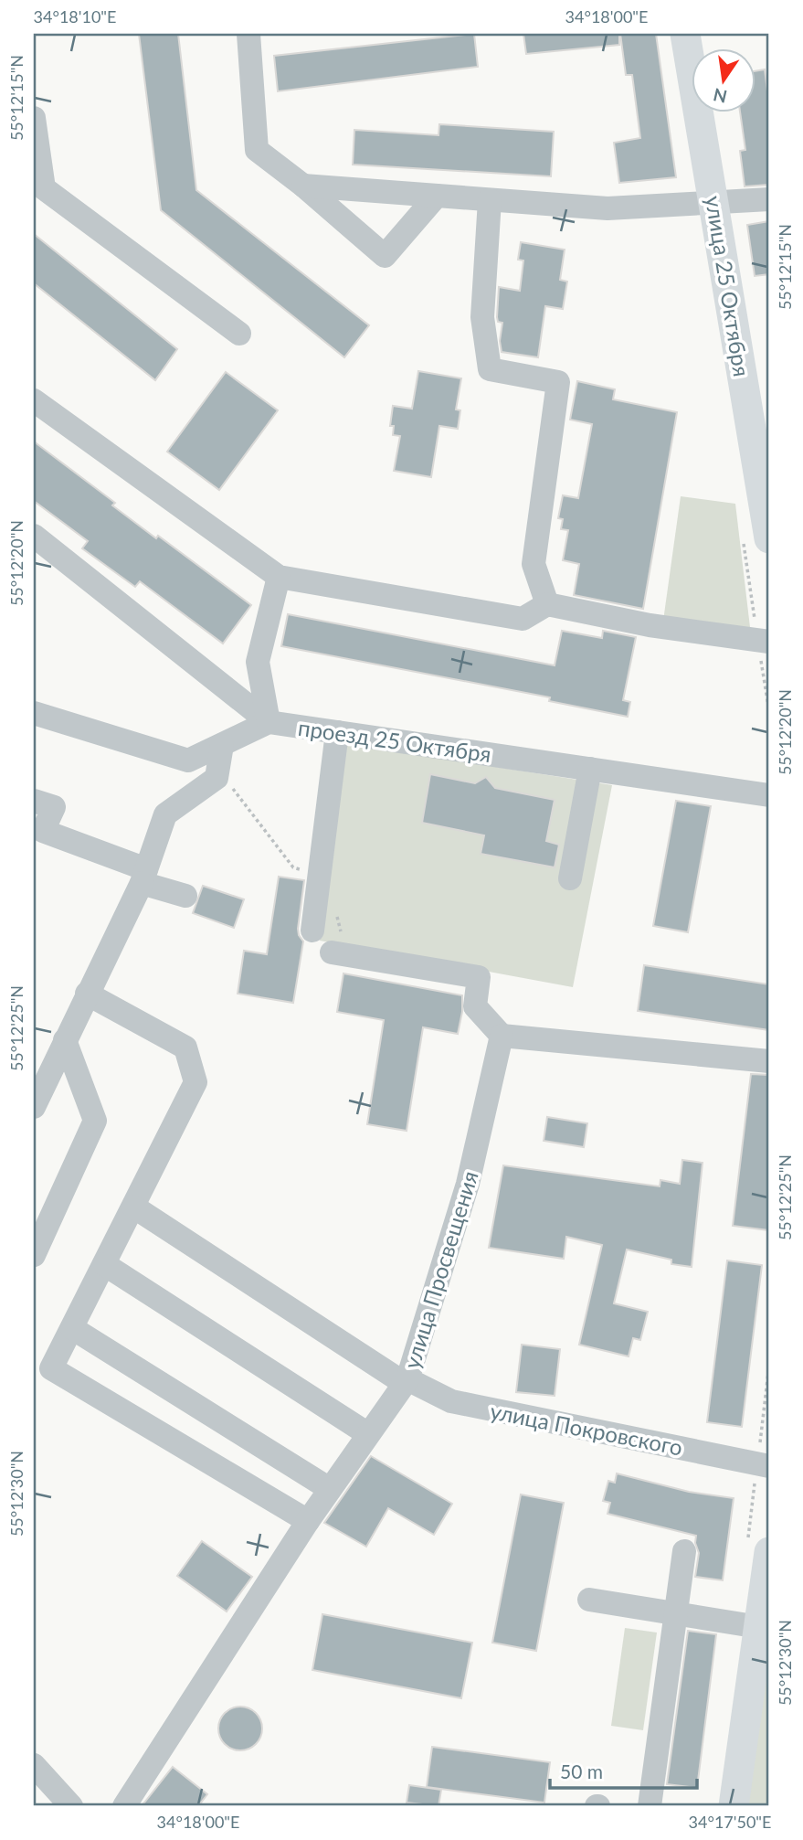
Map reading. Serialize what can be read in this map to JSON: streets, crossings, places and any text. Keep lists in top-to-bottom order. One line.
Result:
{"streets":{"main road":["улица 25 Октября"],"street":["проезд 25 Октября","улица Просвещения","улица Покровского"]},"crossings":[["улица Просвещения","улица Покровского"]],"scale_bar":"50 m","north":"bottom","coordinates":["34°18'10\"E","34°18'00\"E","55°12'15\"N","55°12'20\"N","55°12'25\"N","55°12'30\"N","34°17'50\"E"]}
